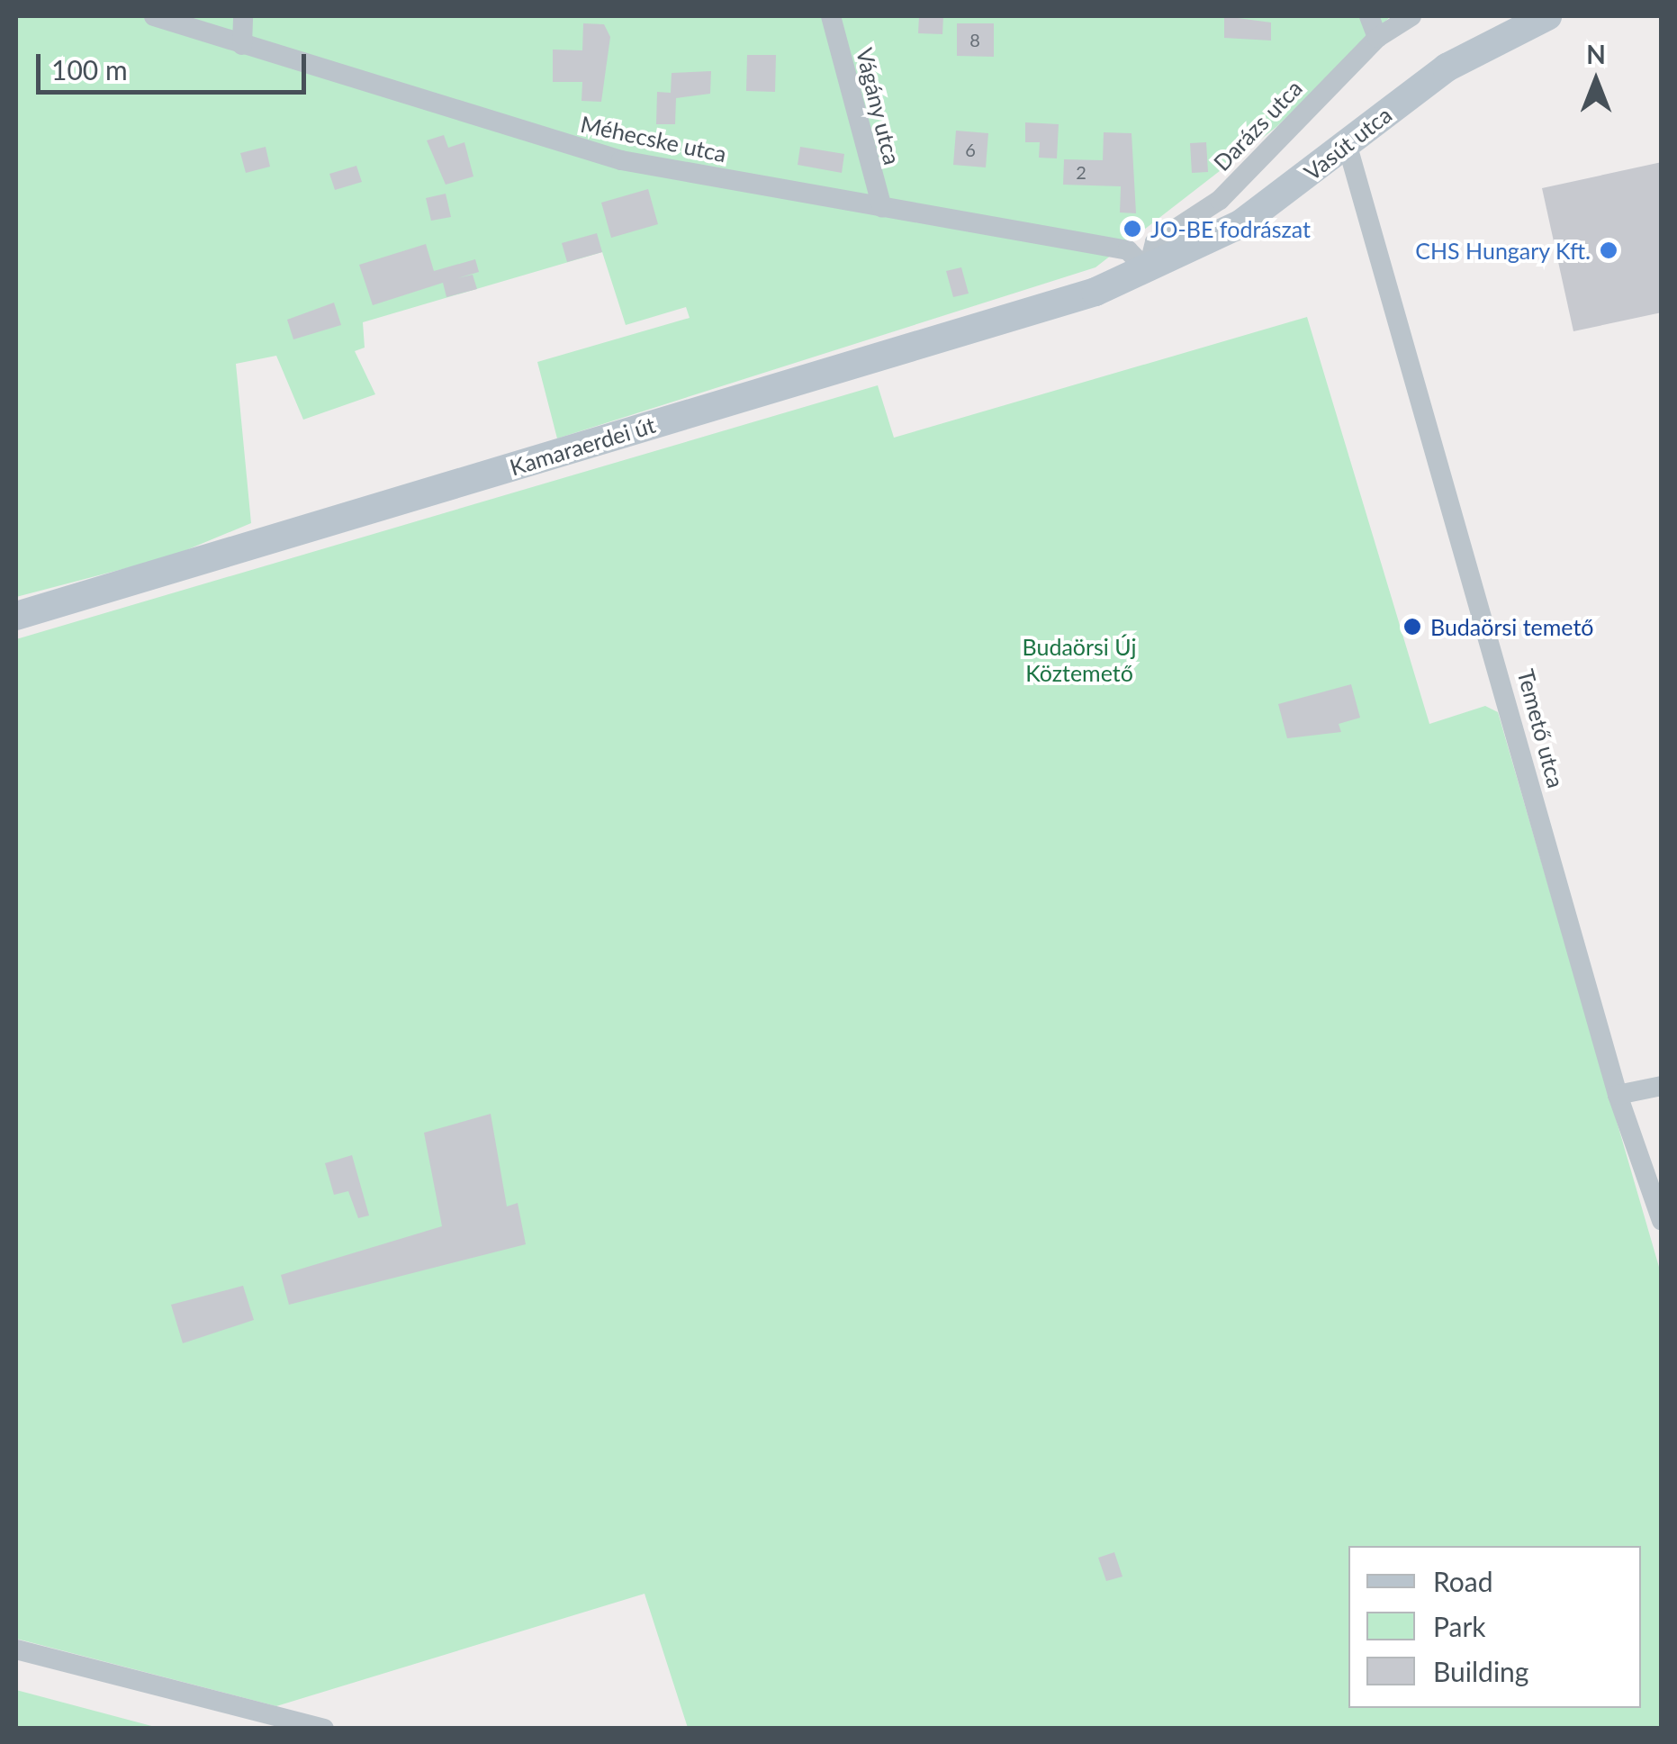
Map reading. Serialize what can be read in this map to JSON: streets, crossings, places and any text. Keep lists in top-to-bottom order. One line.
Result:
{"streets":{"street":["Vágány utca","Darázs utca","Méhecske utca","Vasút utca","Kamaraerdei út","Temető utca"]},"crossings":[["Vágány utca","Méhecske utca"],["Darázs utca","Méhecske utca"],["Darázs utca","Vasút utca"],["Darázs utca","Kamaraerdei út"],["Méhecske utca","Vasút utca"],["Méhecske utca","Kamaraerdei út"],["Vasút utca","Kamaraerdei út"],["Vasút utca","Temető utca"]],"parks":["Budaörsi Új Köztemető"],"places":["JO-BE fodrászat","CHS Hungary Kft.","Budaörsi temető"],"house_numbers":["8","6","2"],"legend":["Road","Park","Building"],"scale_bar":"100 m","north":"top"}
